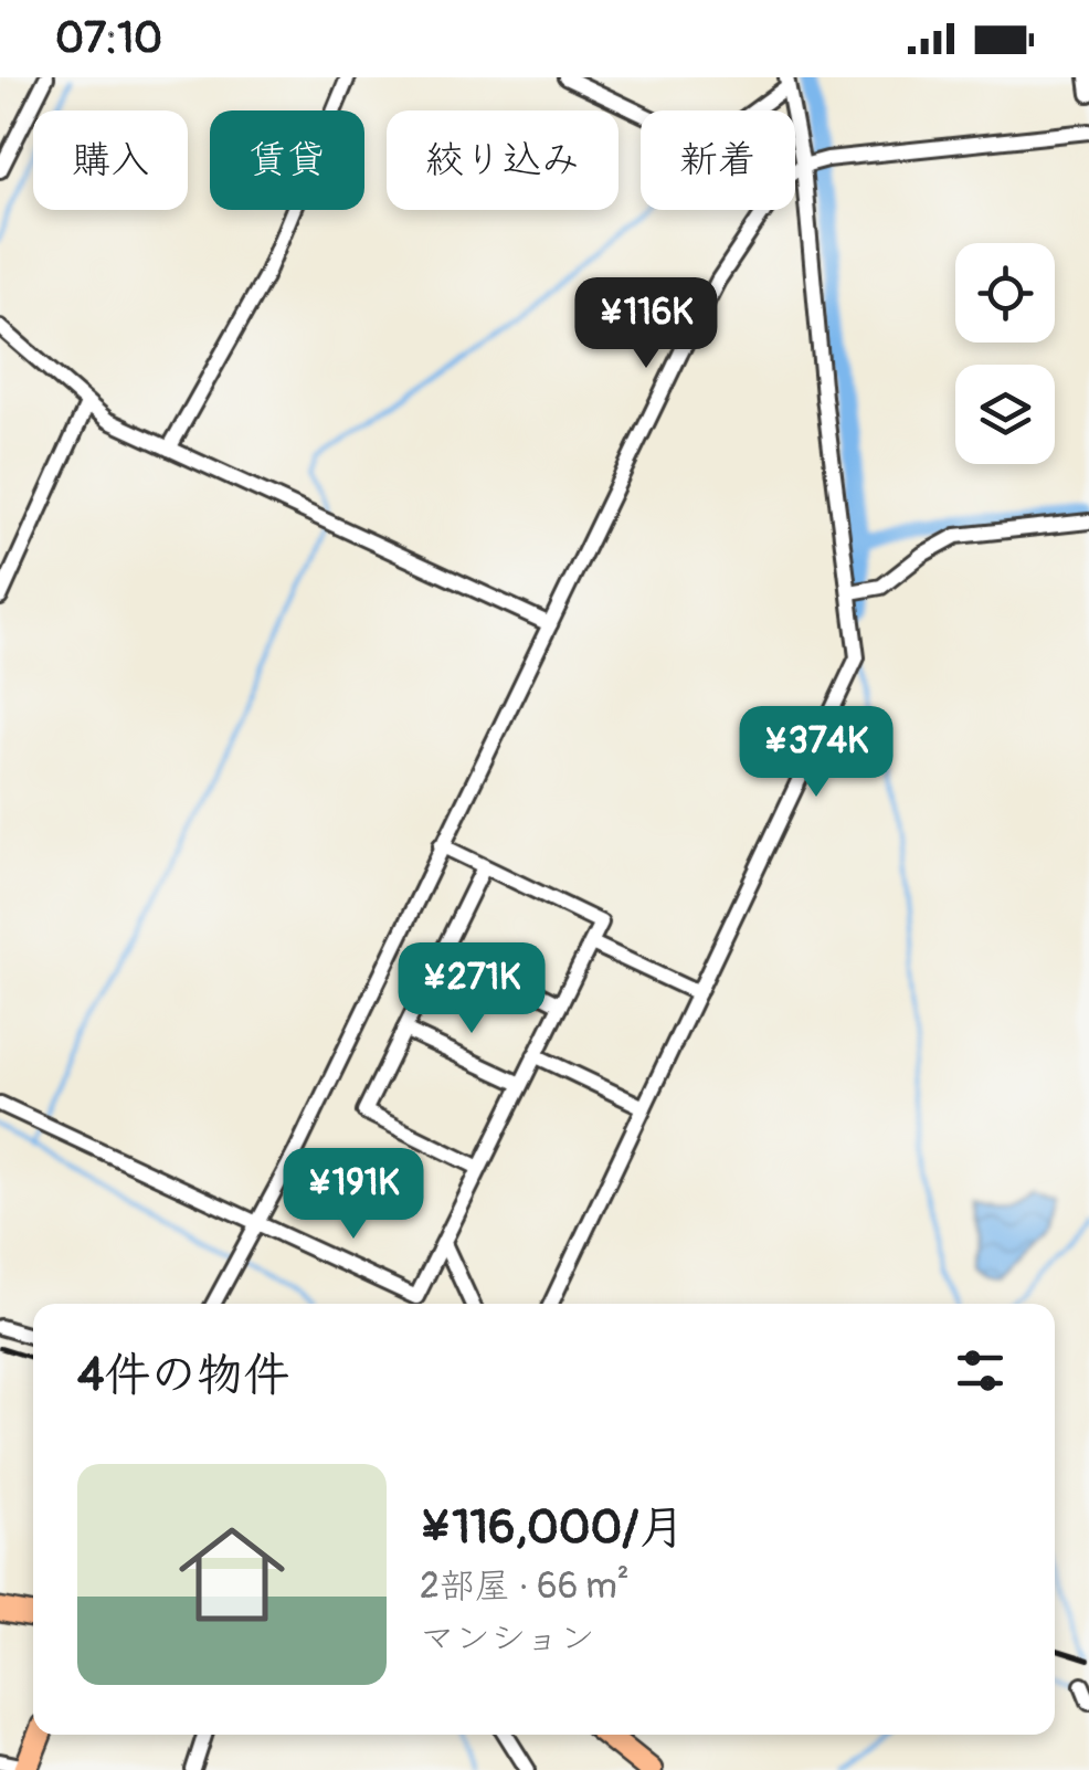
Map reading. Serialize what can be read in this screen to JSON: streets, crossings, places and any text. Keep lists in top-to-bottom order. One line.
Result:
{"page":{"status":"07:10","chip":["購入","賃貸","絞り込み","新着"],"price":["¥116K","¥374K","¥271K","¥191K"],"heading":"4件の物件","list":[{"name":"¥116,000/月","note":"2部屋 · 66 m² · マンション"}]}}
